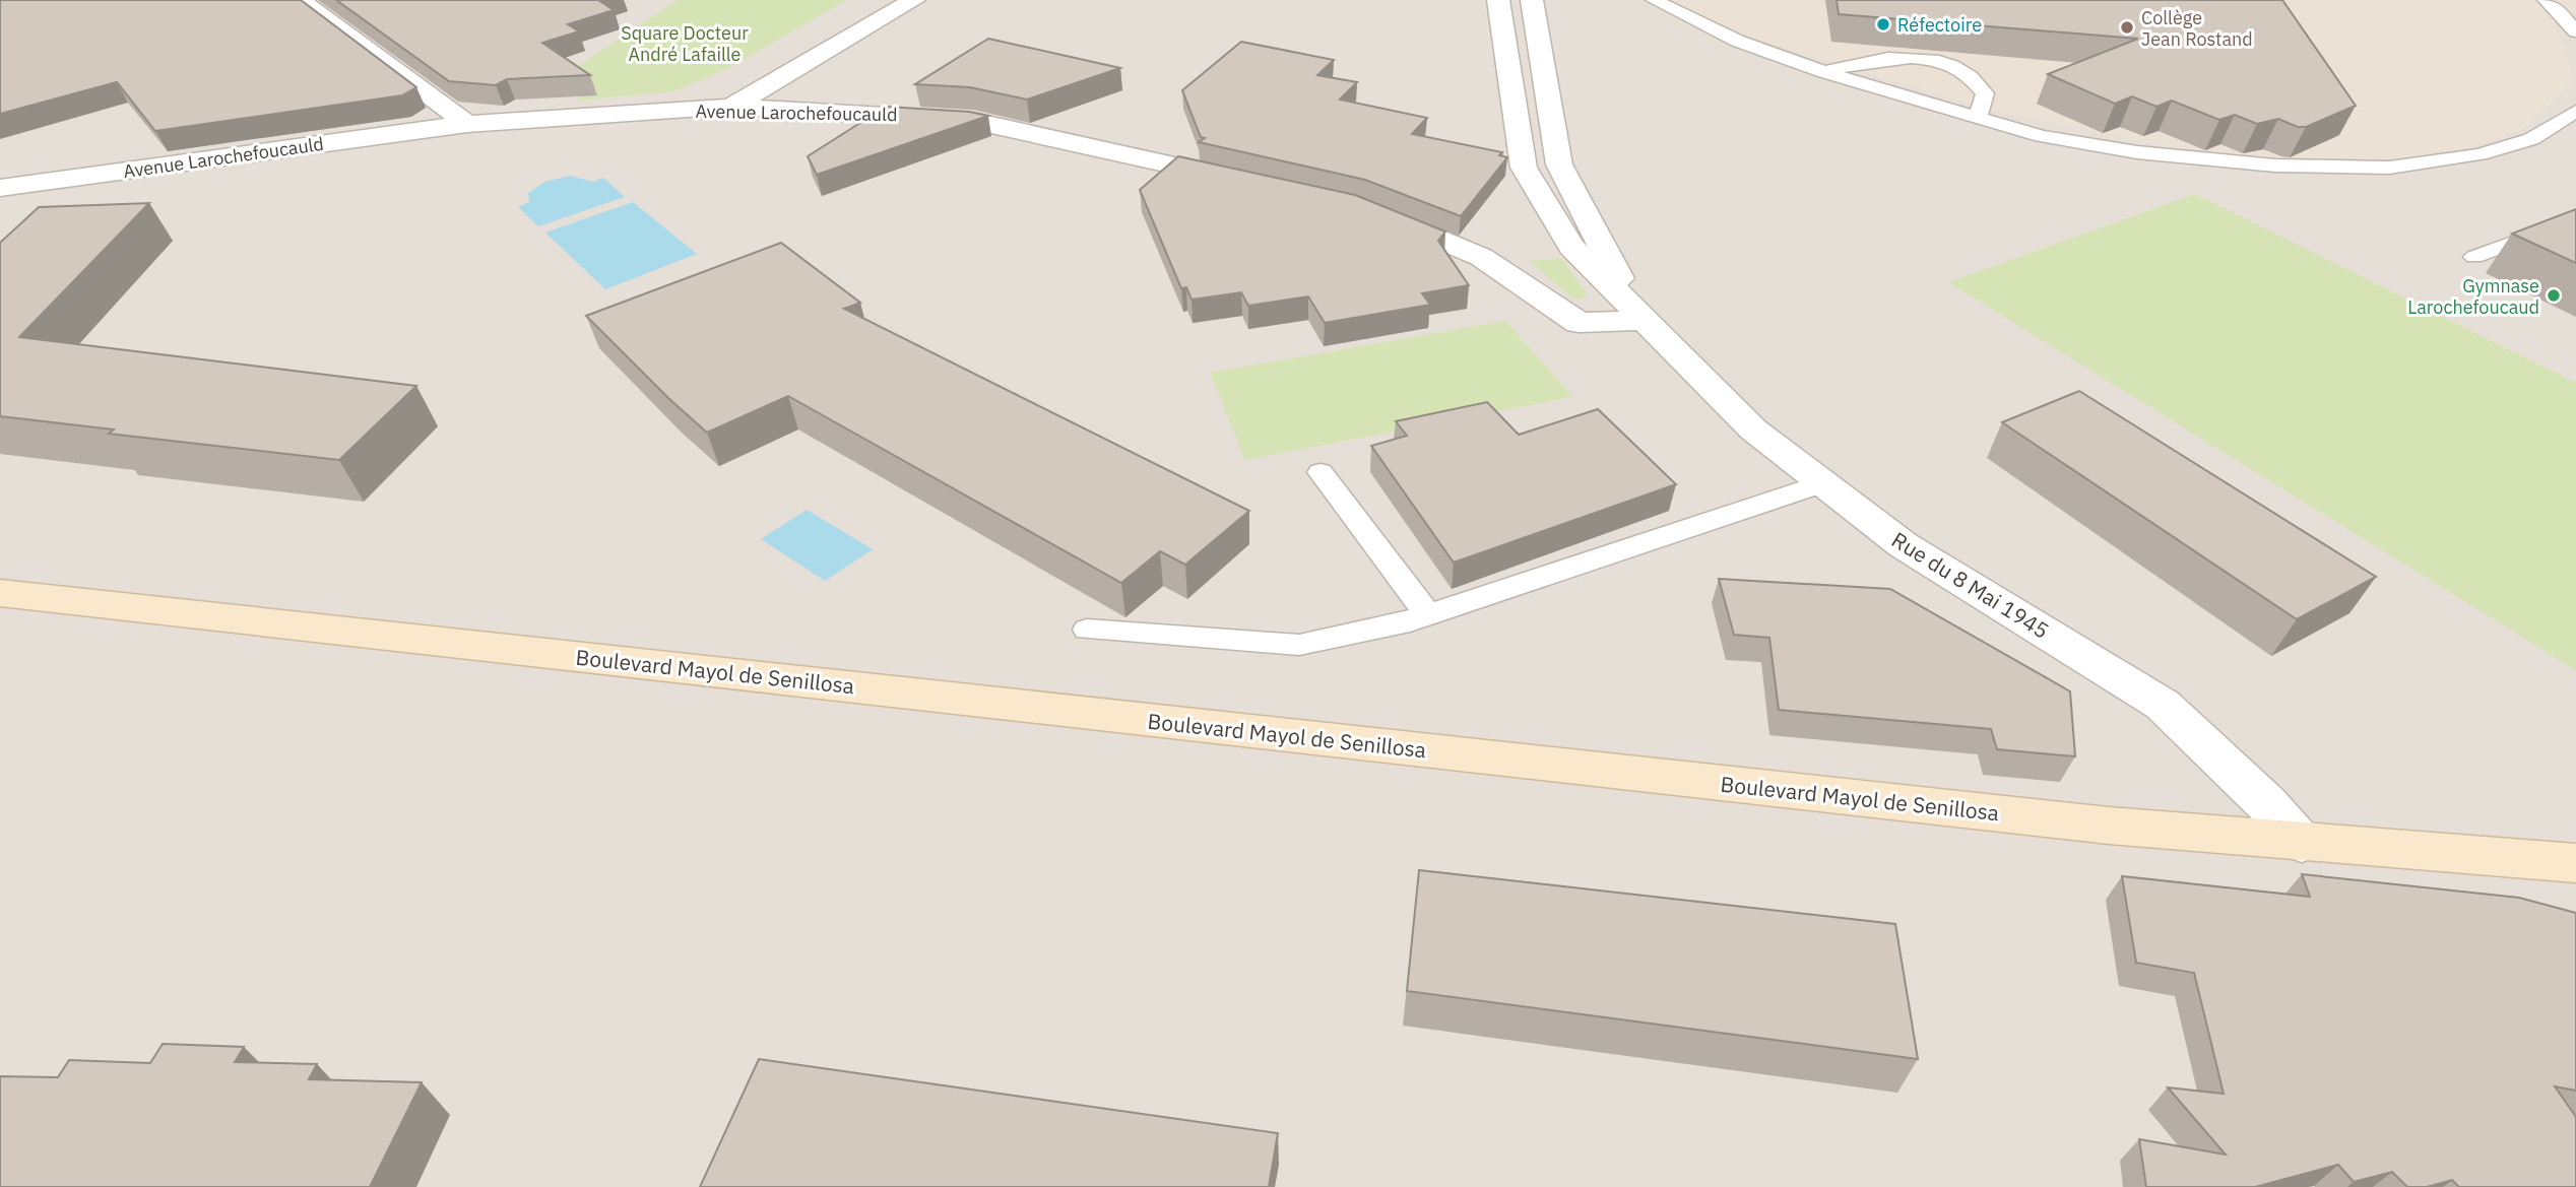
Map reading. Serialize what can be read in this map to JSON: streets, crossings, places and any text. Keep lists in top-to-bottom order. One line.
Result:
{"streets":{"street":["Avenue Larochefoucauld","Rue du 8 Mai 1945","Boulevard Mayol de Senillosa"]},"crossings":[["Rue du 8 Mai 1945","Boulevard Mayol de Senillosa"]],"parks":["Square Docteur André Lafaille"],"places":["Réfectoire","Collège Jean Rostand","Gymnase Larochefoucaud"]}
